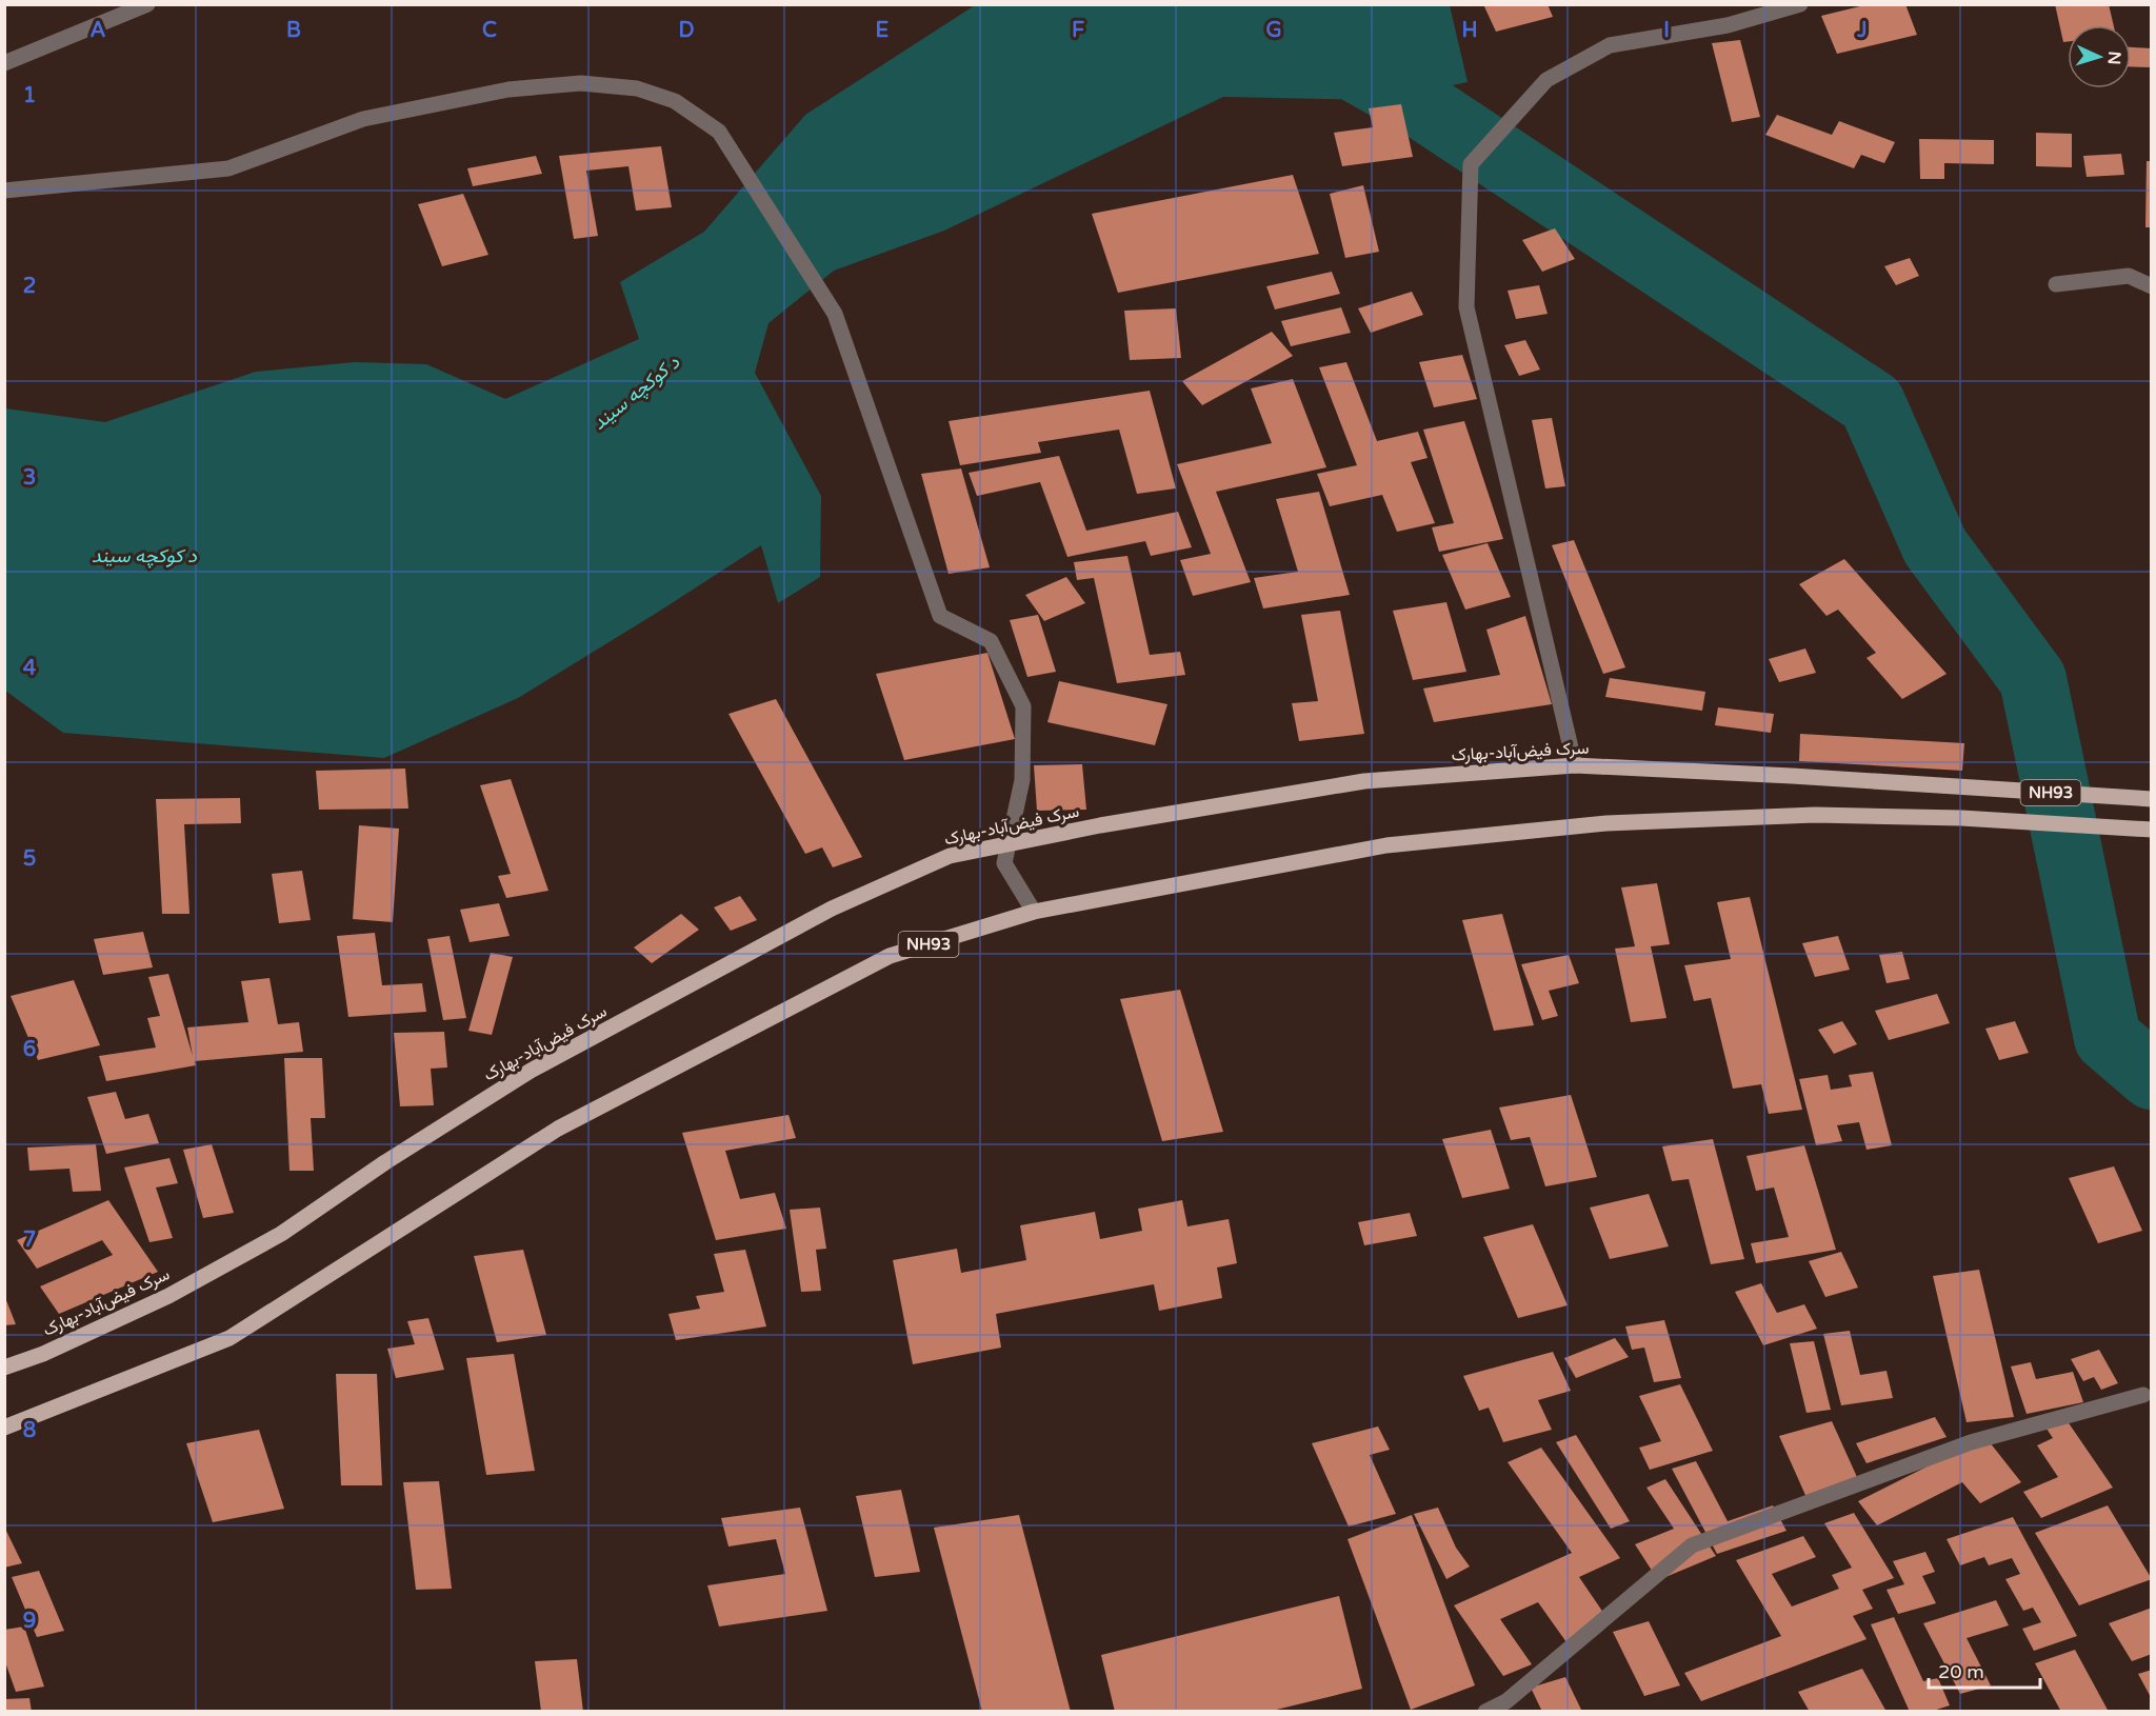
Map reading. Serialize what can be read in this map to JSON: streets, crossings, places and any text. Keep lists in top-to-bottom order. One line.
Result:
{"streets":{"main road":["سرک فیض‌آباد-بهارک","NH93"]},"water":["د کوکچه سیند"],"scale_bar":"20 m","north":"right","grid":{"columns":["A","B","C","D","E","F","G","H","I","J"],"rows":["1","2","3","4","5","6","7","8","9"]}}
